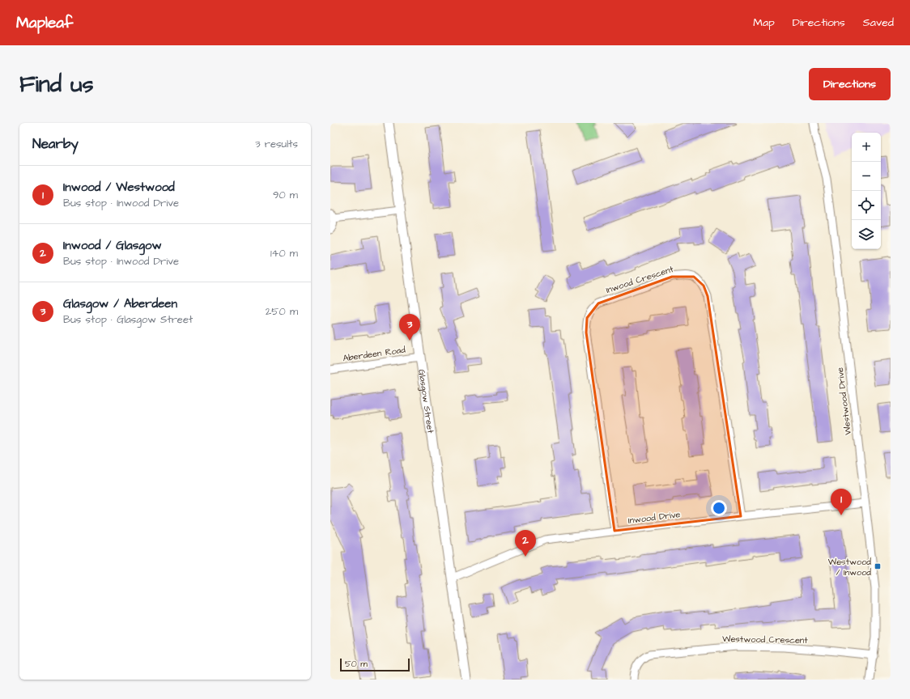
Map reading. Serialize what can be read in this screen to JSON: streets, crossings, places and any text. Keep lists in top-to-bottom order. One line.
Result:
{"streets":{"street":["Inwood Crescent","Aberdeen Road","Glasgow Street","Westwood Drive","Inwood Drive","Westwood Crescent"]},"crossings":[["Inwood Crescent","Inwood Drive"],["Aberdeen Road","Glasgow Street"],["Glasgow Street","Inwood Drive"],["Westwood Drive","Inwood Drive"],["Westwood Drive","Westwood Crescent"]],"places":{"transit":["Westwood / Inwood"]},"scale_bar":"50 m","page":{"header":"Mapleaf","nav":["Map","Directions","Saved"],"buttons":"Directions","title":"Find us","heading":["Nearby","3 results"],"map_buttons":["+","−"],"list":[{"mark":"1","name":"Inwood / Westwood","note":"Bus stop · Inwood Drive","value":"90 m"},{"mark":"2","name":"Inwood / Glasgow","note":"Bus stop · Inwood Drive","value":"140 m"},{"mark":"3","name":"Glasgow / Aberdeen","note":"Bus stop · Glasgow Street","value":"250 m"}],"pins":["3","1","2"],"scale":"50 m"}}
